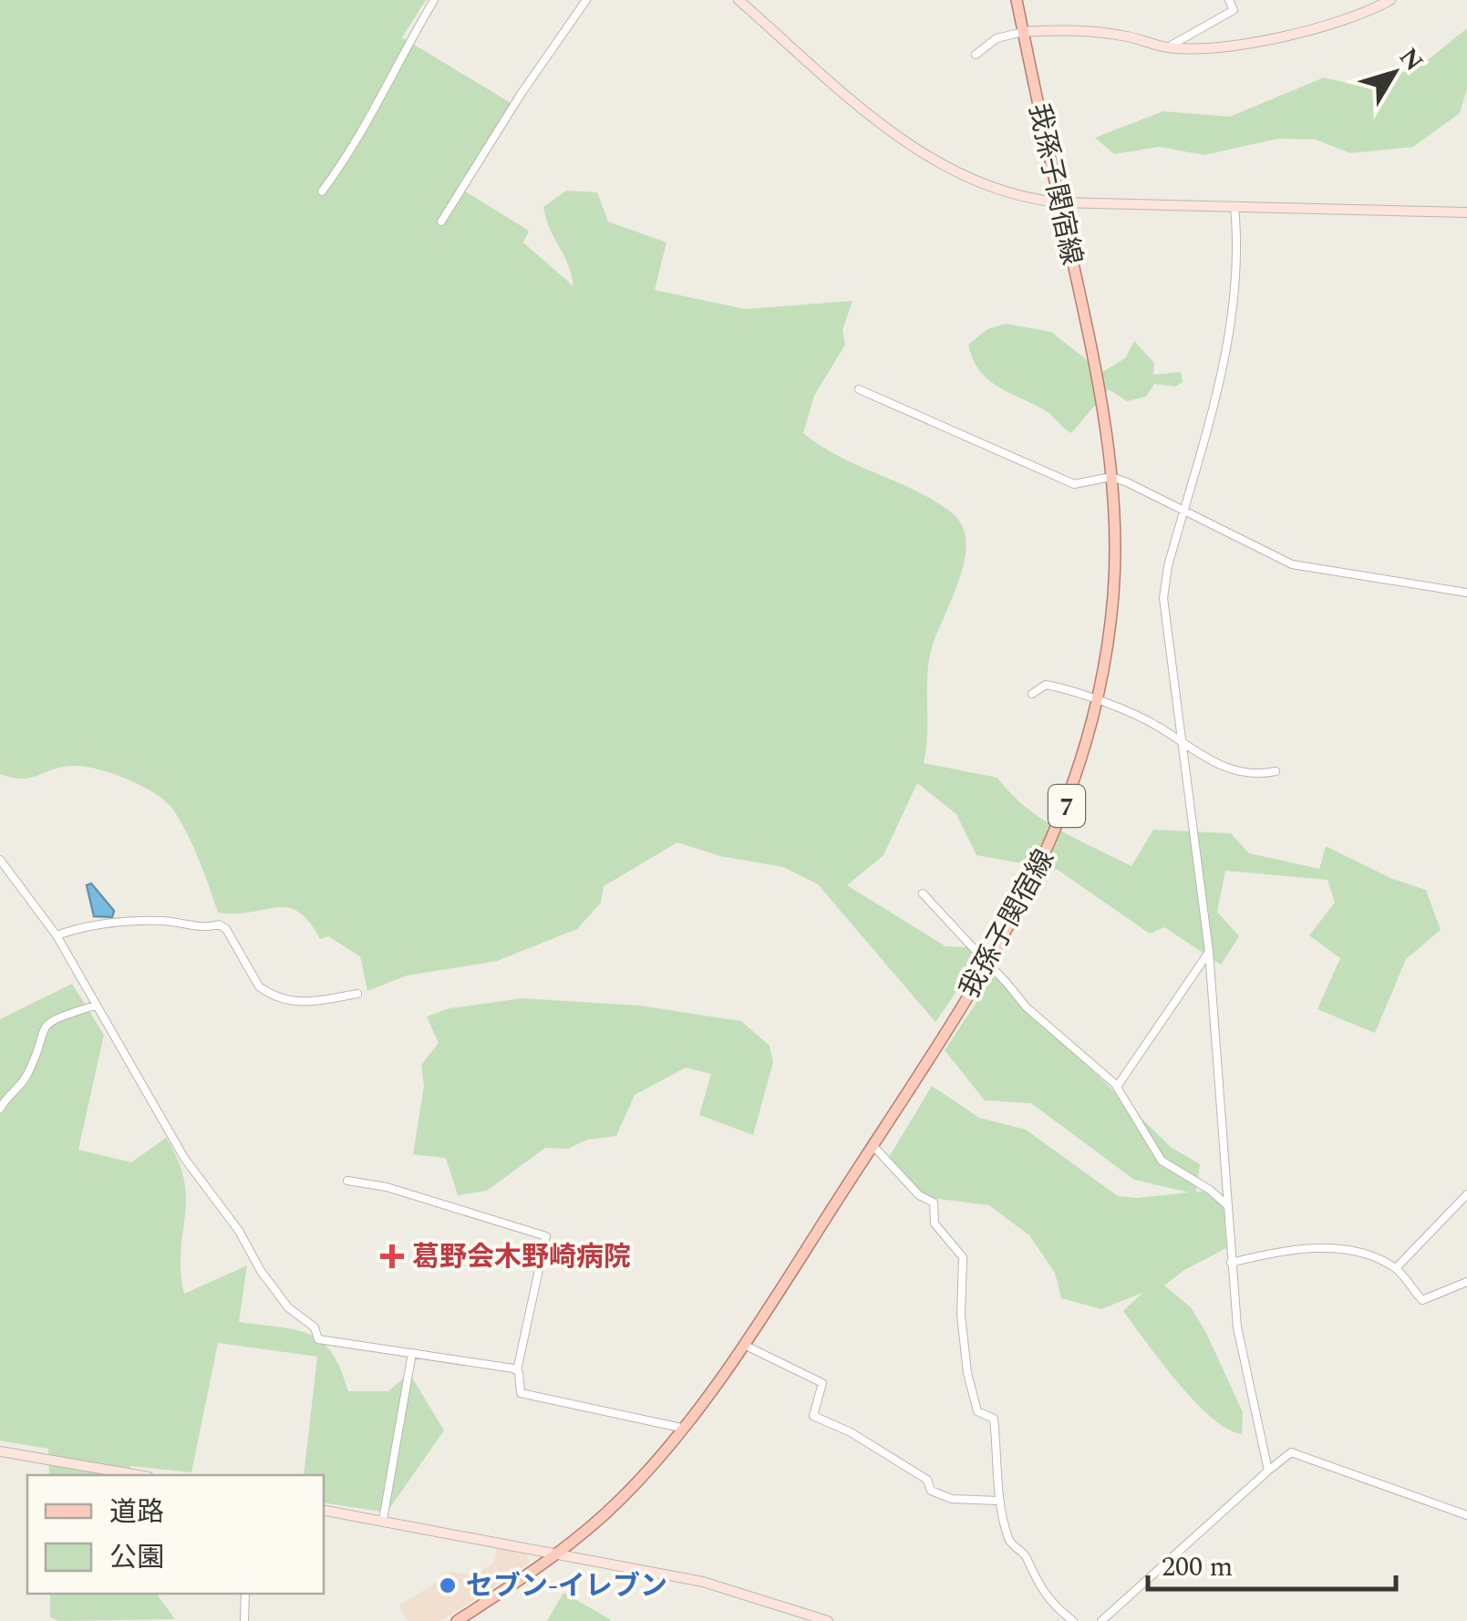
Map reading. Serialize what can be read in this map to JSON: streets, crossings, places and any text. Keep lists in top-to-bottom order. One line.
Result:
{"streets":{"main road":["我孫子関宿線","7"]},"places":{"health":["葛野会木野崎病院"],"other":["セブン-イレブン"]},"legend":["道路","公園"],"scale_bar":"200 m","north":"top right"}
